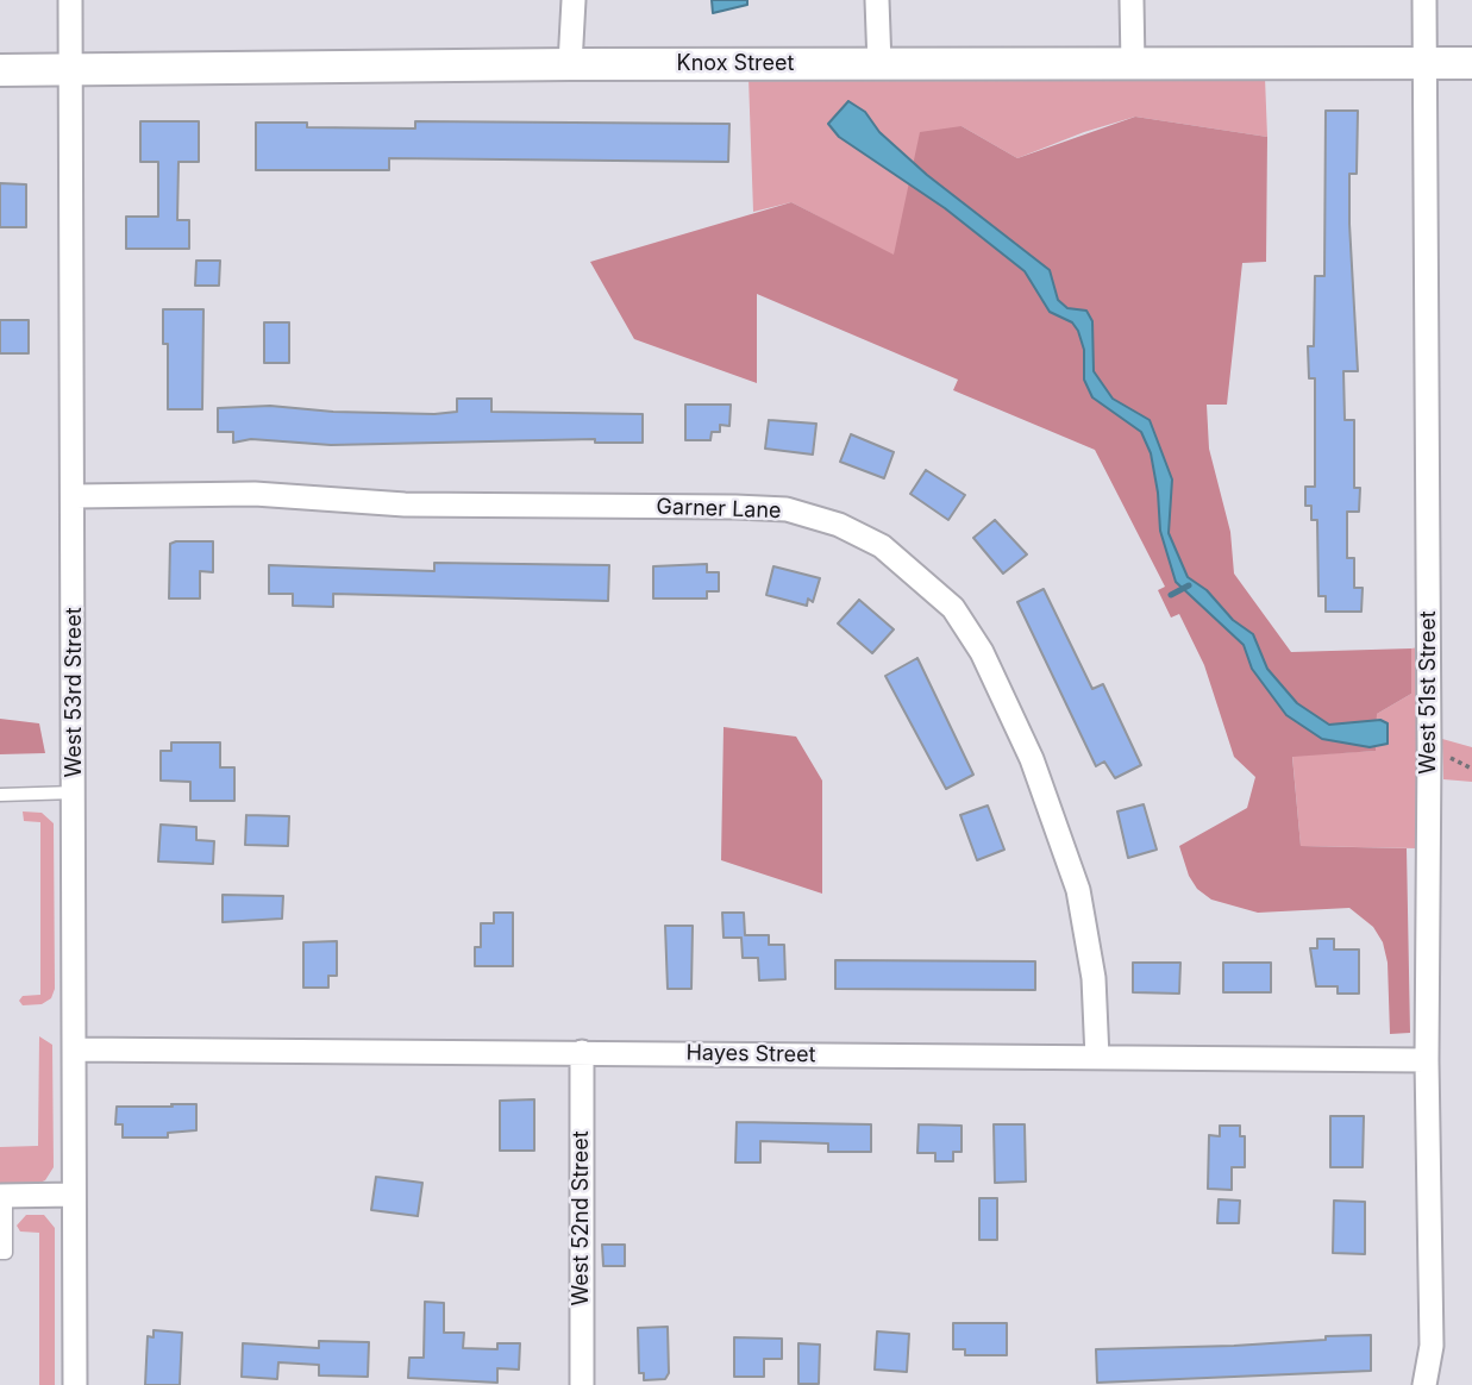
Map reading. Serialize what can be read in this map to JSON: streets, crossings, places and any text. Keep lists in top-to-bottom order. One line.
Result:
{"streets":{"street":["Knox Street","Garner Lane","West 53rd Street","West 51st Street","Hayes Street","West 52nd Street"]},"crossings":[["Knox Street","West 53rd Street"],["Knox Street","West 51st Street"],["Garner Lane","West 53rd Street"],["Garner Lane","Hayes Street"],["West 53rd Street","Hayes Street"],["West 51st Street","Hayes Street"],["Hayes Street","West 52nd Street"]]}
